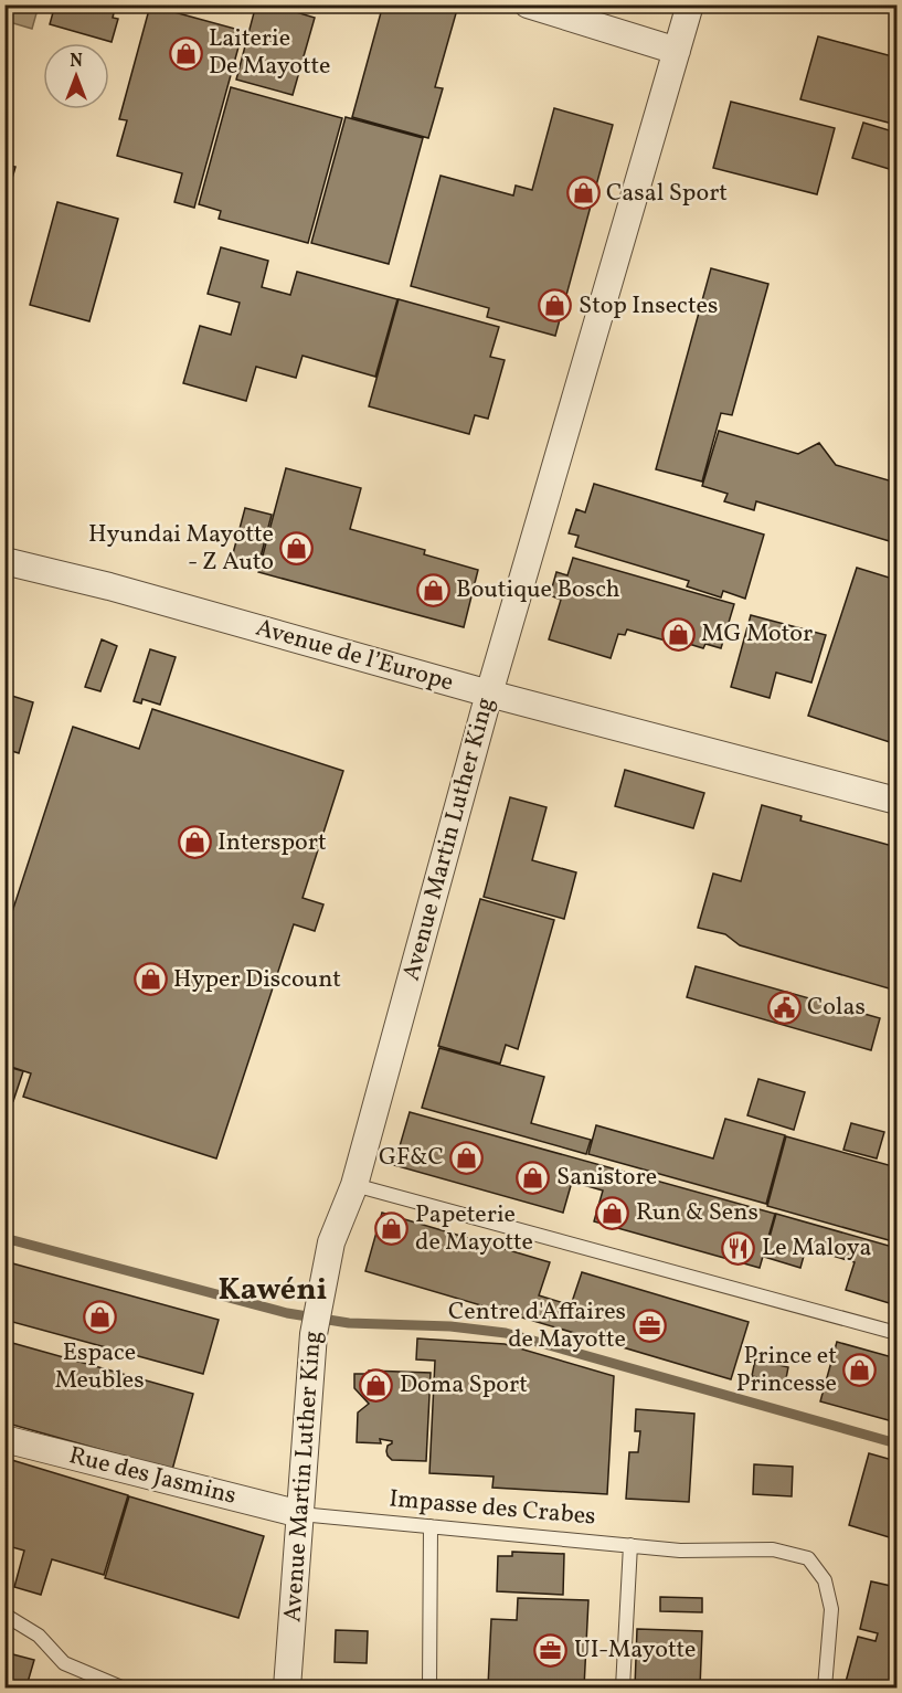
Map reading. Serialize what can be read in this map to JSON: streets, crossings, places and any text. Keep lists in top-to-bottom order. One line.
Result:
{"streets":{"street":["Avenue de l’Europe","Avenue Martin Luther King","Rue des Jasmins"],"lane":["Impasse des Crabes"]},"crossings":[["Avenue de l’Europe","Avenue Martin Luther King"],["Avenue Martin Luther King","Rue des Jasmins"],["Avenue Martin Luther King","Impasse des Crabes"],["Rue des Jasmins","Impasse des Crabes"]],"districts":["Kawéni"],"places":{"shop":["Laiterie De Mayotte","Casal Sport","Stop Insectes","Hyundai Mayotte - Z Auto","Boutique Bosch","MG Motor","Intersport","Hyper Discount","GF&C","Sanistore","Run & Sens","Papeterie de Mayotte","Espace Meubles","Prince et Princesse","Doma Sport"],"public building":["Colas"],"restaurant":["Le Maloya"],"office":["Centre d'Affaires de Mayotte","UI-Mayotte"]},"north":"top"}
